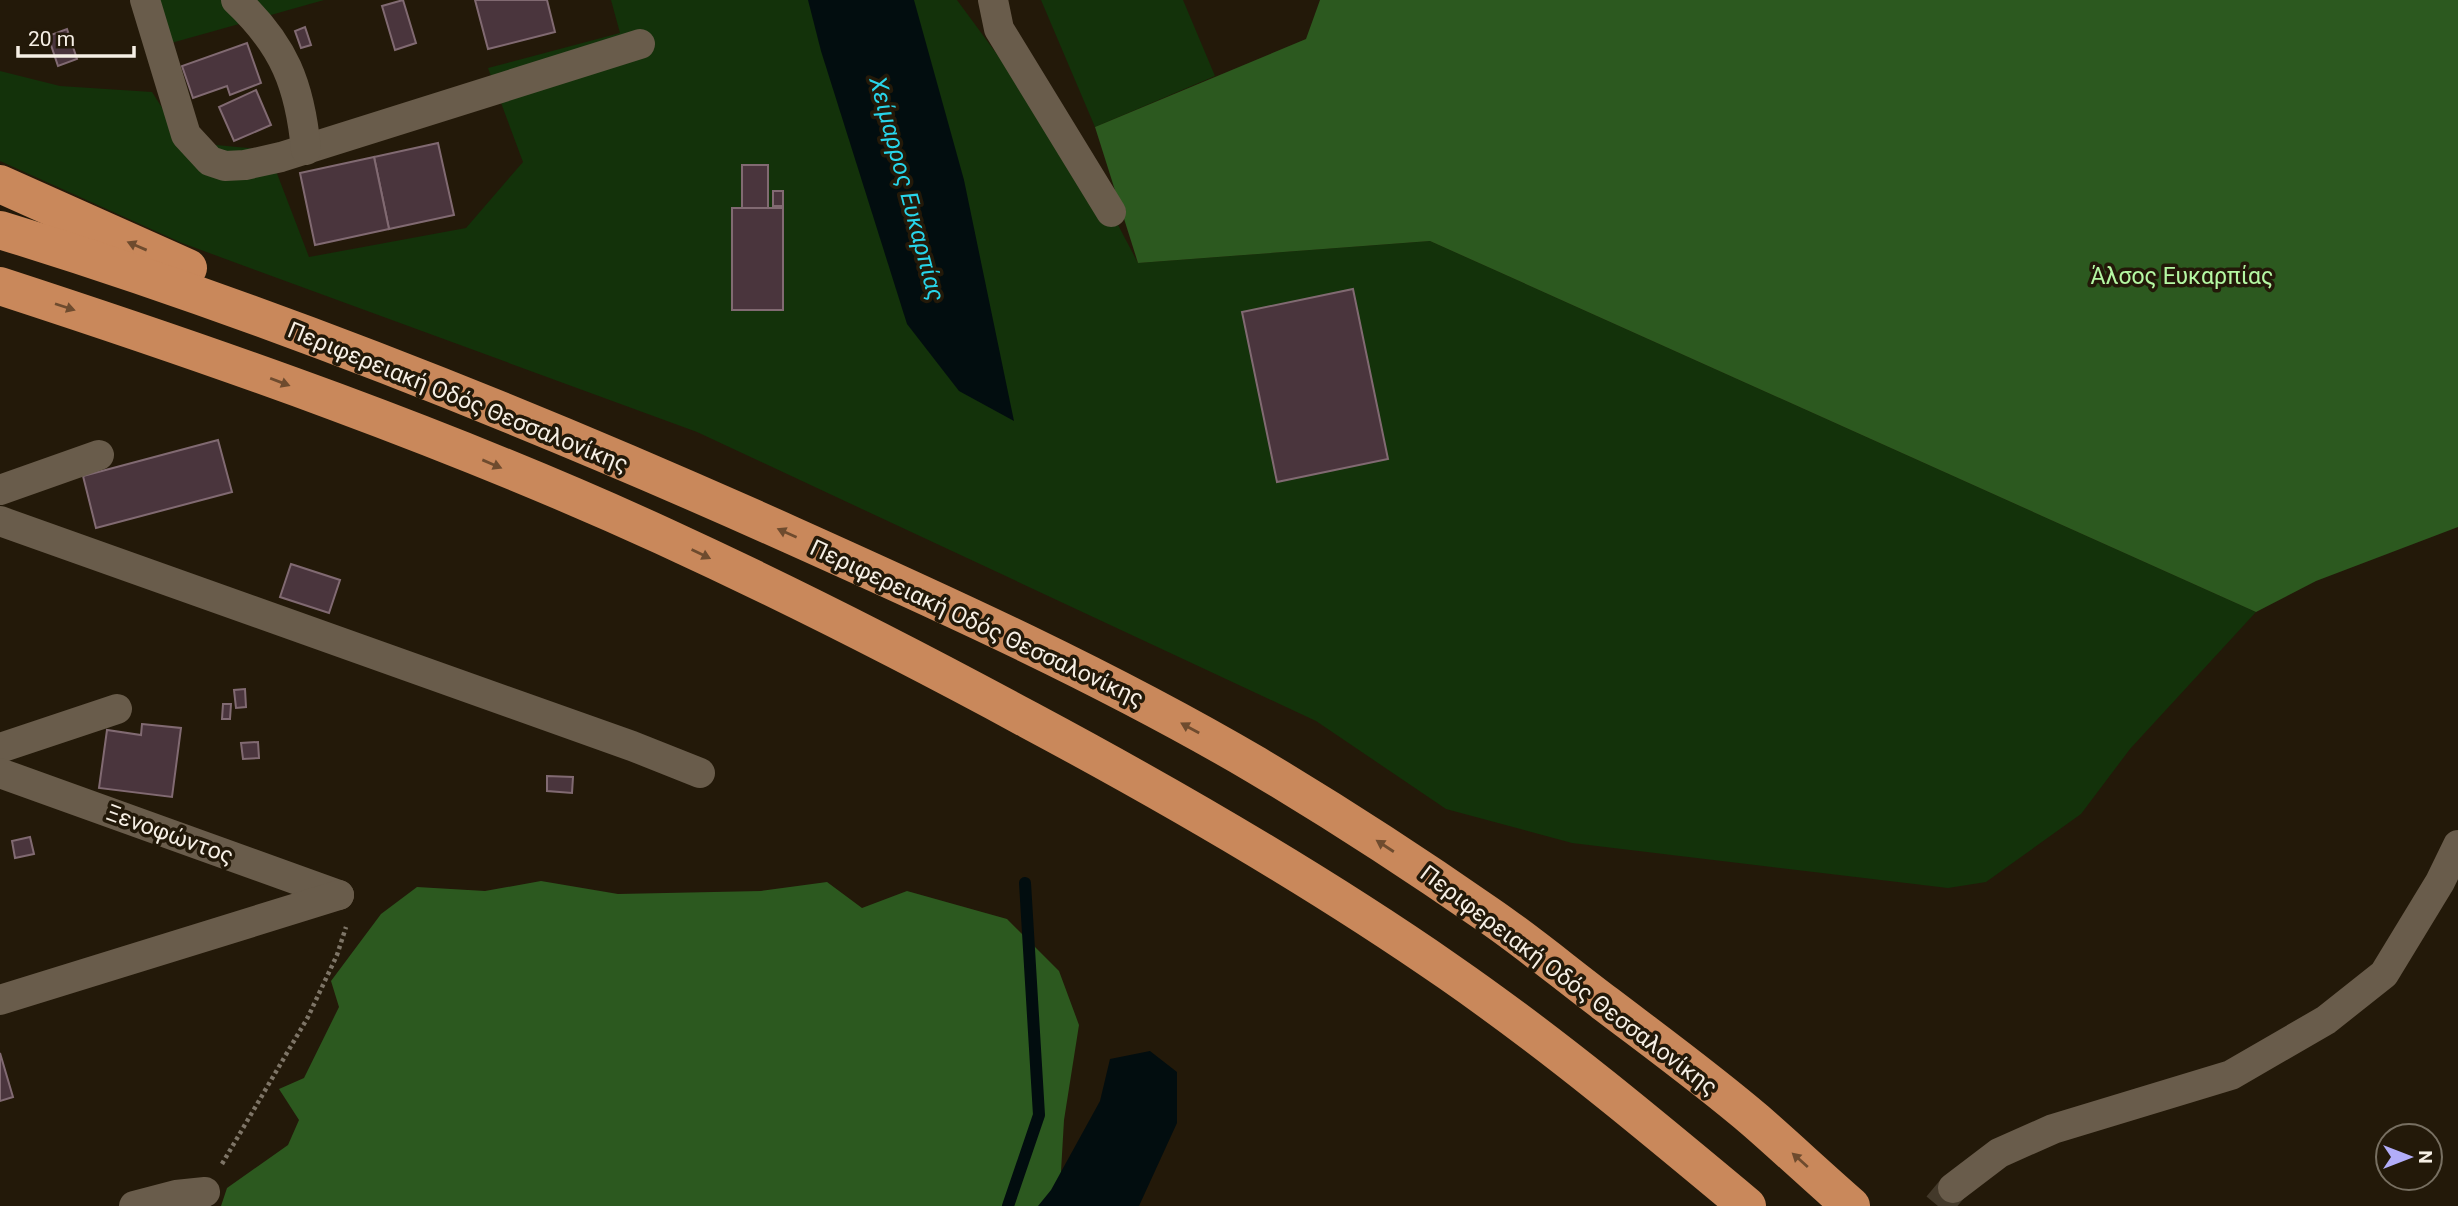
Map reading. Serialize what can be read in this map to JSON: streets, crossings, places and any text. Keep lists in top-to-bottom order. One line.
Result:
{"streets":{"highway":["Περιφερειακή Οδός Θεσσαλονίκης"],"street":["Ξενοφώντος"]},"water":["Χείμαρρος Ευκαρπίας"],"parks":["Άλσος Ευκαρπίας"],"scale_bar":"20 m","north":"right"}
